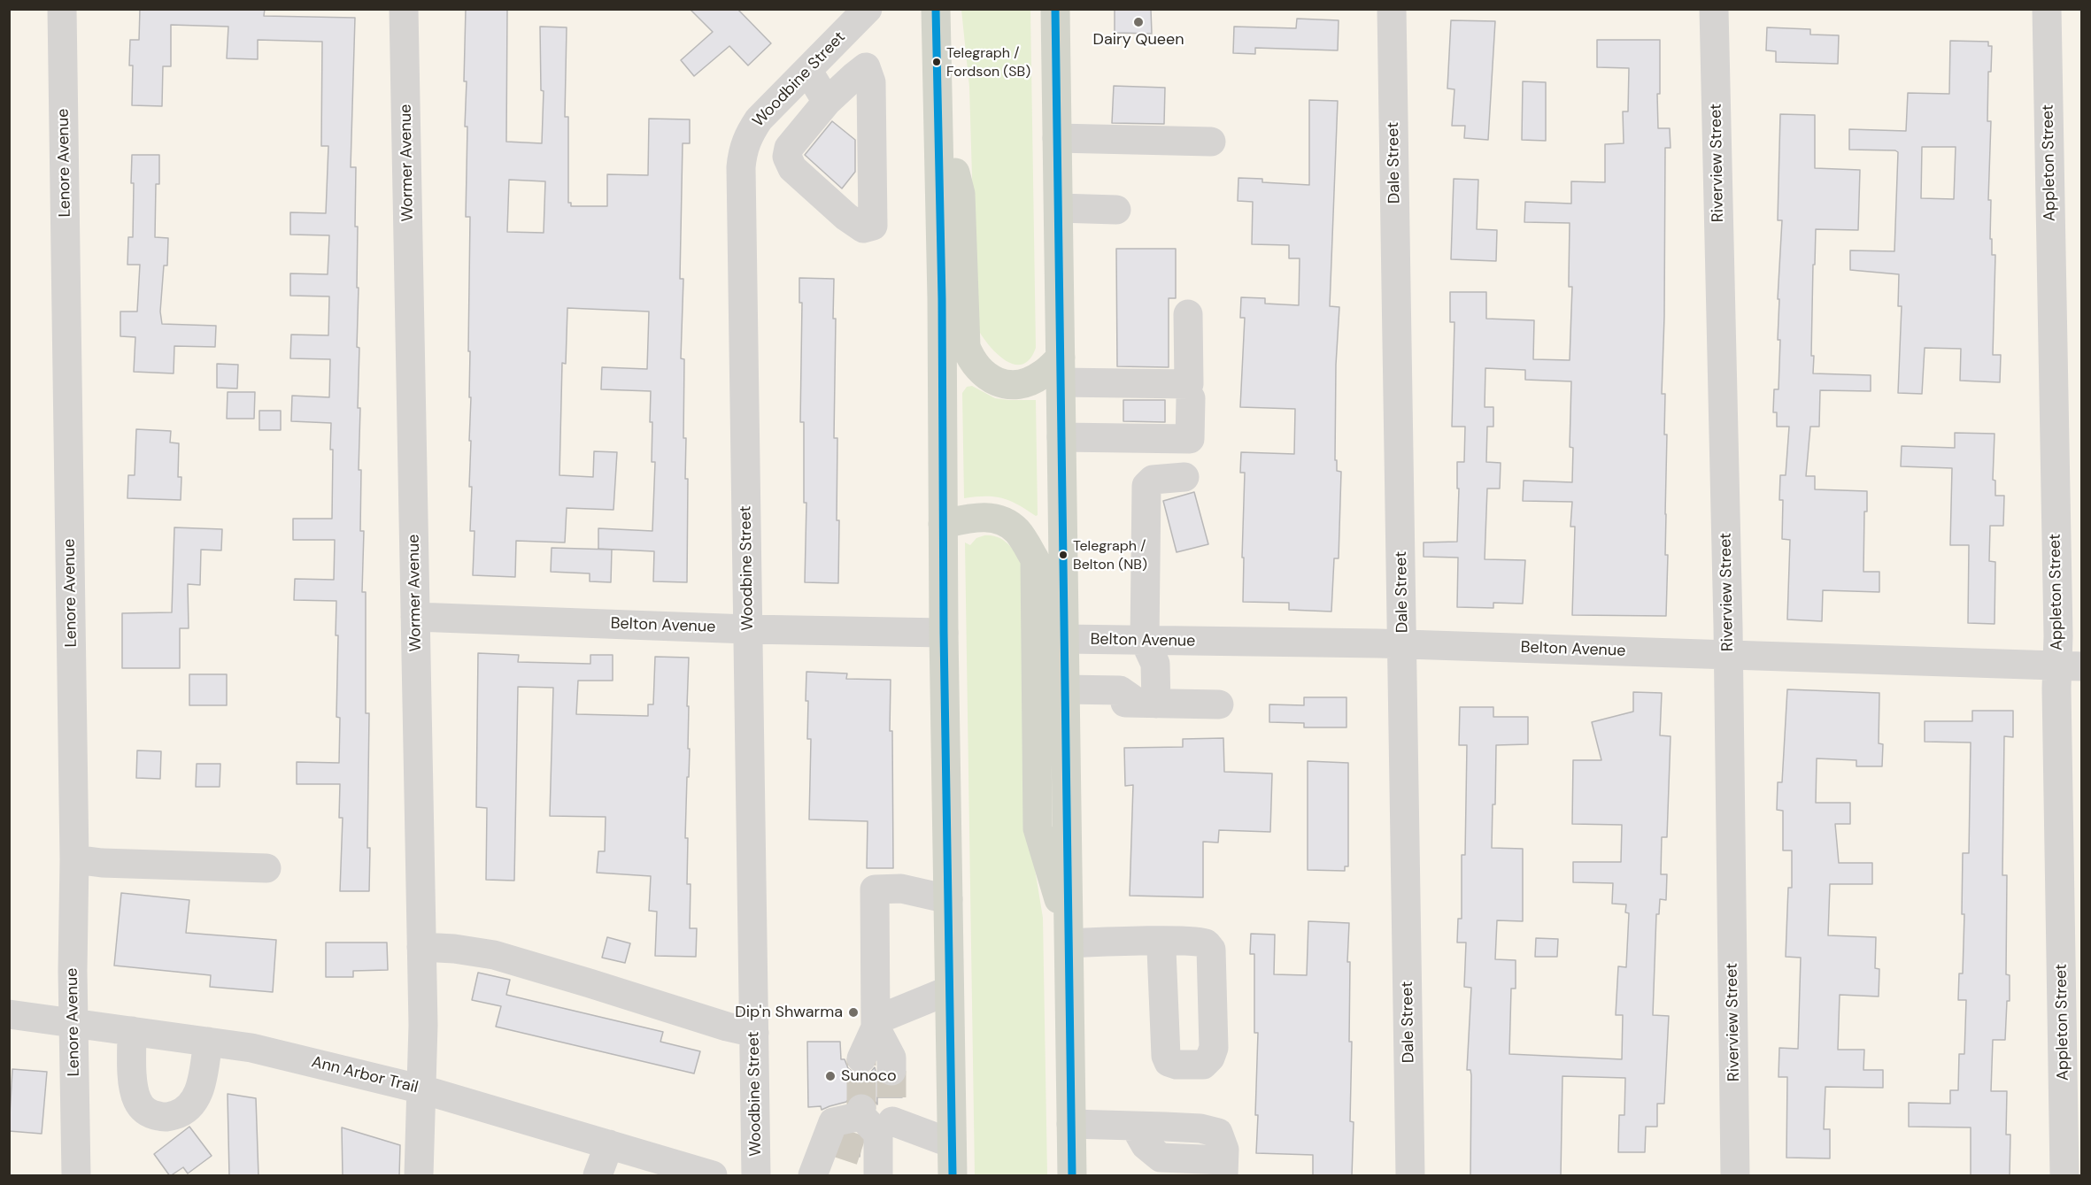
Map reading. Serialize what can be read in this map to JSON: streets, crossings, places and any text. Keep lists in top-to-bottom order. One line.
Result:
{"streets":{"street":["Woodbine Street","Lenore Avenue","Wormer Avenue","Dale Street","Riverview Street","Appleton Street","Belton Avenue","Ann Arbor Trail"]},"crossings":[["Woodbine Street","Belton Avenue"],["Lenore Avenue","Ann Arbor Trail"],["Wormer Avenue","Belton Avenue"],["Wormer Avenue","Ann Arbor Trail"],["Dale Street","Belton Avenue"],["Riverview Street","Belton Avenue"],["Appleton Street","Belton Avenue"]],"places":["Dairy Queen","Telegraph / Fordson (SB)","Telegraph / Belton (NB)","Dip'n Shwarma","Sunoco"]}
